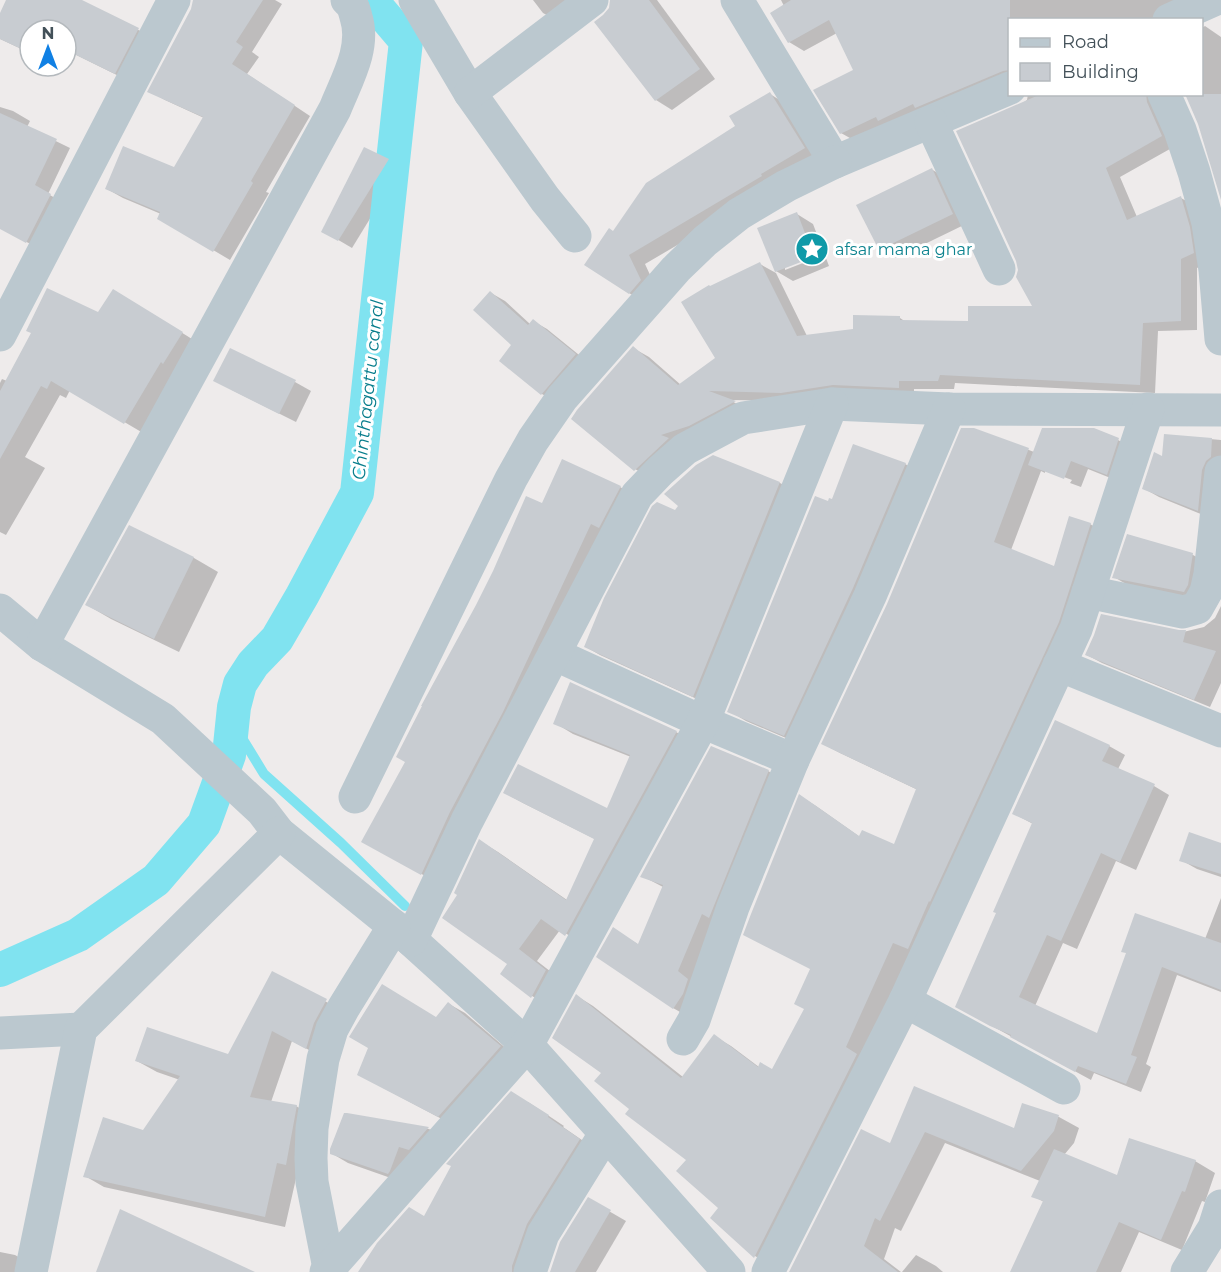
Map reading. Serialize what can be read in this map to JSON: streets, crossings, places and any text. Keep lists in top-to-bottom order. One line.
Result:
{"water":["Chinthagattu canal"],"places":{"place":["afsar mama ghar"]},"legend":["Road","Building"],"north":"top"}
